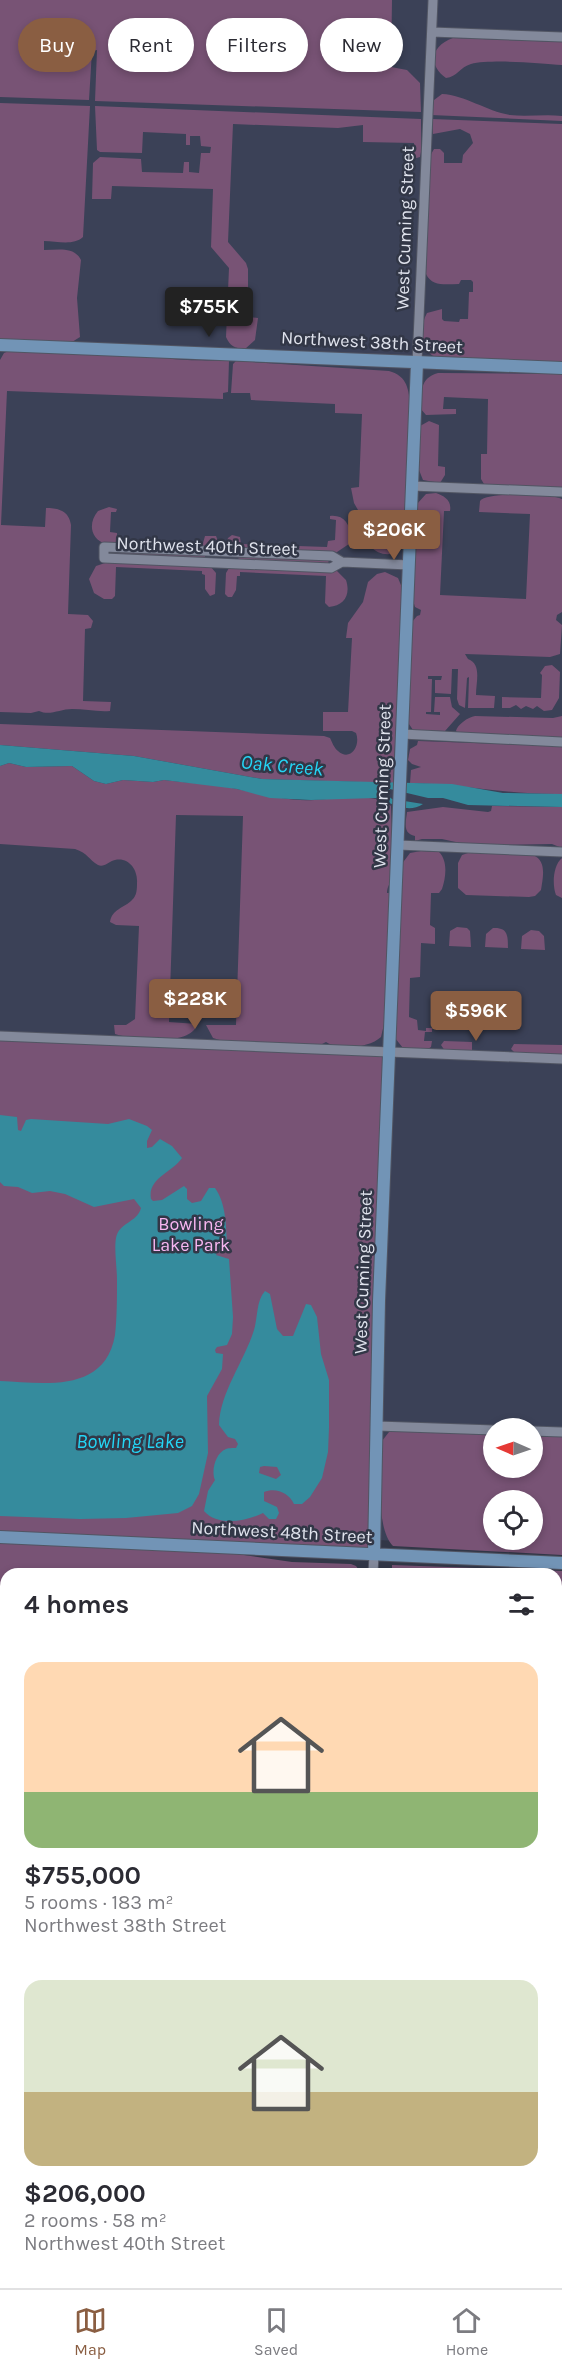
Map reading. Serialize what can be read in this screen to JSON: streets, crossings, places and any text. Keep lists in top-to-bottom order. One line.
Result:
{"streets":{"street":["West Cuming Street","Northwest 38th Street","Northwest 40th Street","Northwest 48th Street"]},"crossings":[["West Cuming Street","Northwest 38th Street"],["West Cuming Street","Northwest 40th Street"],["West Cuming Street","Northwest 48th Street"]],"water":["Oak Creek","Bowling Lake"],"parks":["Bowling Lake Park"],"north":"left","page":{"chip":["Buy","Rent","Filters","New"],"price":["$755K","$206K","$228K","$596K"],"heading":"4 homes","list":[{"name":"$755,000","note":"5 rooms · 183 m² · Northwest 38th Street"},{"name":"$206,000","note":"2 rooms · 58 m² · Northwest 40th Street"}],"tabs":["Map","Saved","Home"]}}
